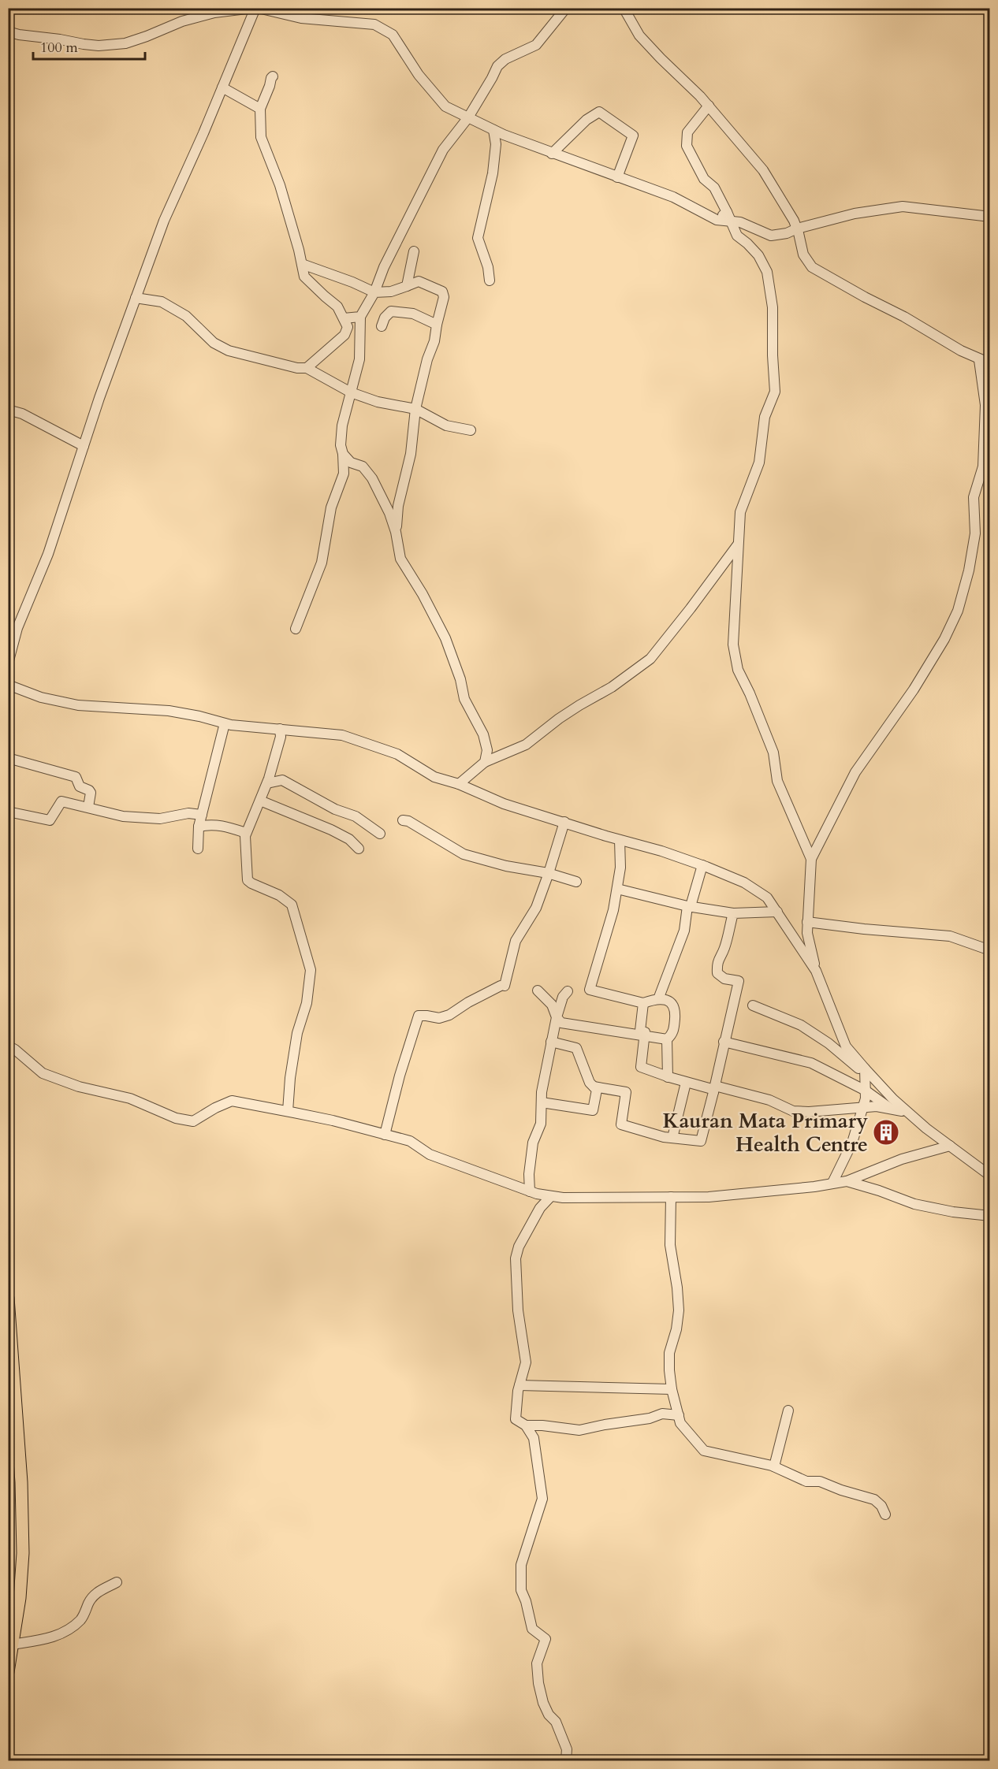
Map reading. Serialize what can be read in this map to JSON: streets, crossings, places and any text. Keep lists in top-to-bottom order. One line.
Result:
{"places":{"building":["Kauran Mata Primary Health Centre"]},"scale_bar":"100 m"}
